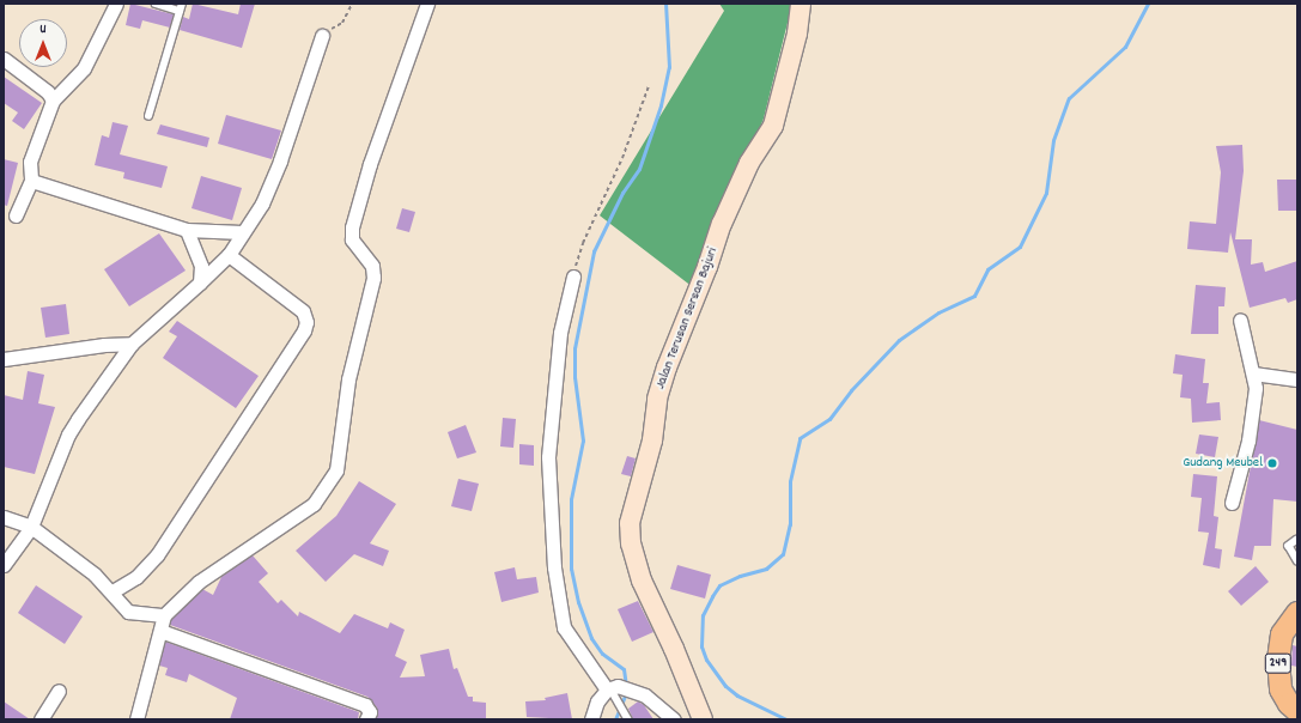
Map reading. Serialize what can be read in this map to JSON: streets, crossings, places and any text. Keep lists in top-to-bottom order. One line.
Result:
{"streets":{"main road":["Jalan Terusan Sersan Bajuri","249"]},"places":["Gudang Meubel"],"north":"top"}
